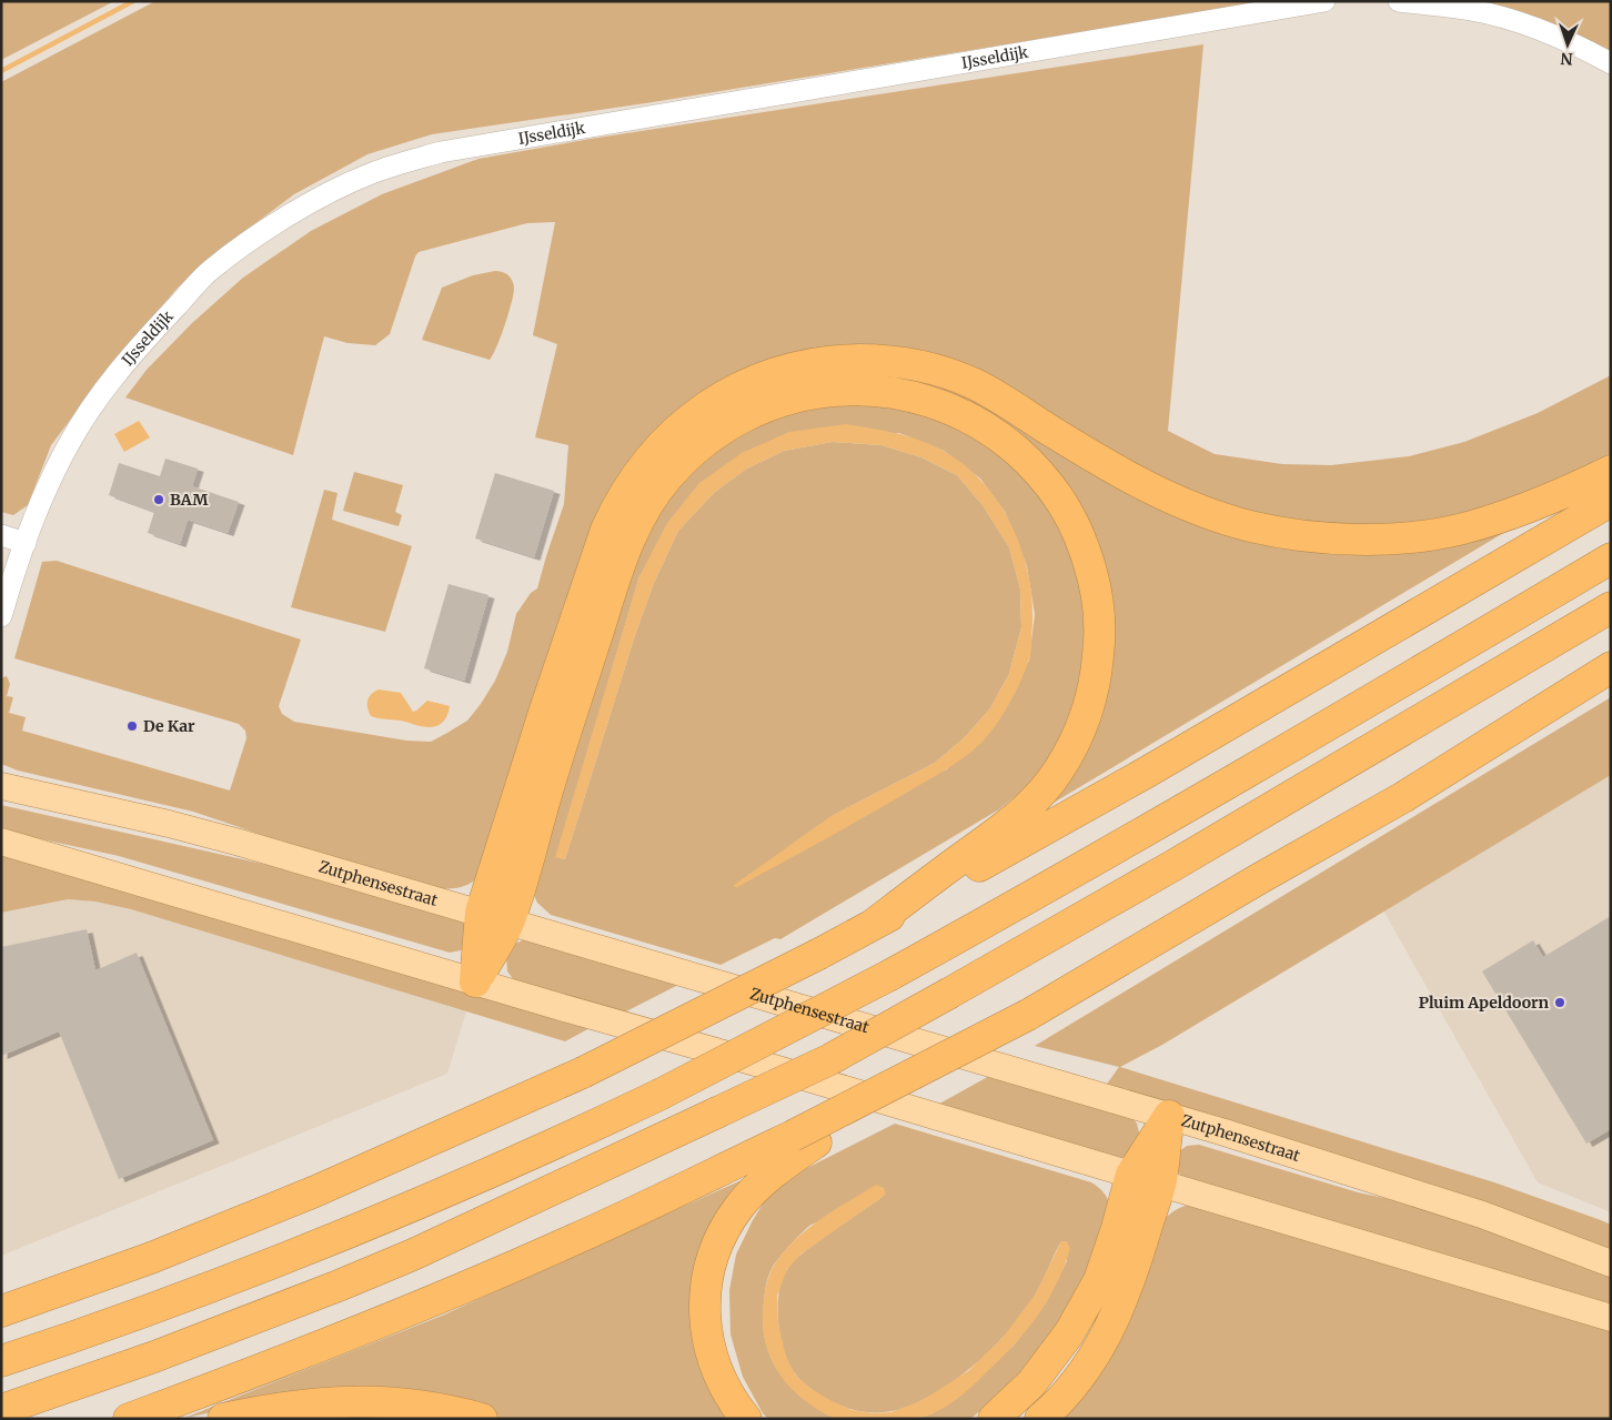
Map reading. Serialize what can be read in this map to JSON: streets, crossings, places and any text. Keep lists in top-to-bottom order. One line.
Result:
{"streets":{"main road":["Zutphensestraat"],"street":["IJsseldijk"]},"places":["BAM","De Kar","Pluim Apeldoorn"],"north":"bottom"}
